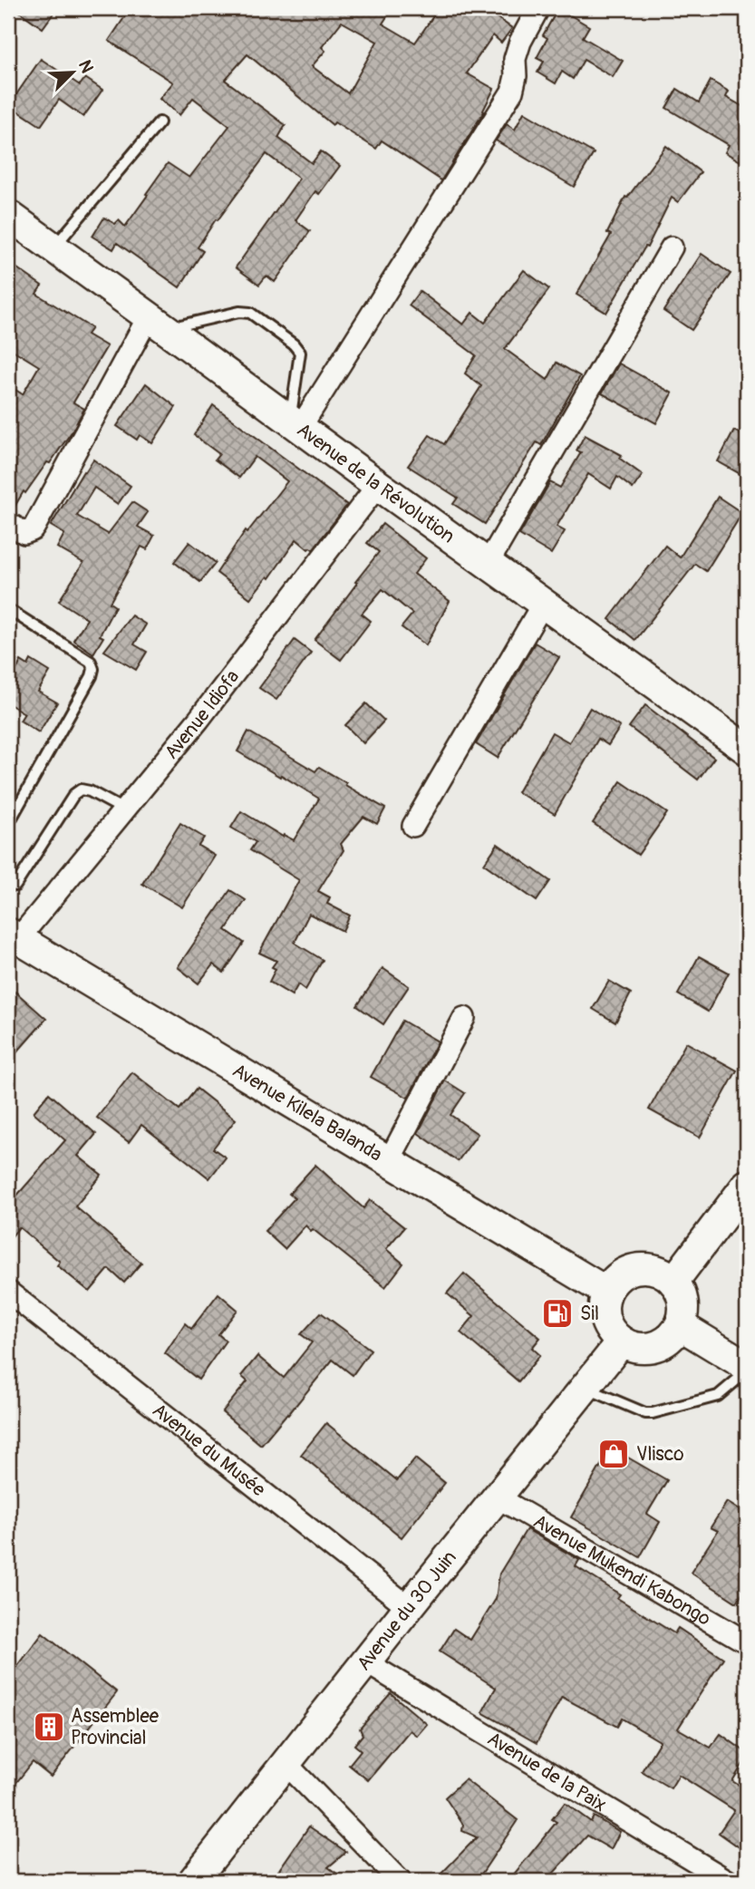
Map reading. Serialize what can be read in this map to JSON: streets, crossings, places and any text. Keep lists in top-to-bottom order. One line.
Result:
{"streets":{"street":["Avenue de la Révolution","Avenue Idiofa","Avenue Kilela Balanda","Avenue du Musée","Avenue Mukendi Kabongo","Avenue du 30 Juin","Avenue de la Paix"]},"crossings":[["Avenue de la Révolution","Avenue Idiofa"],["Avenue Idiofa","Avenue Kilela Balanda"],["Avenue Kilela Balanda","Avenue du 30 Juin"],["Avenue du Musée","Avenue du 30 Juin"],["Avenue Mukendi Kabongo","Avenue du 30 Juin"],["Avenue du 30 Juin","Avenue de la Paix"]],"places":{"fuel station":["Sil"],"shop":["Vlisco"],"building":["Assemblee Provincial"]},"north":"top right"}
